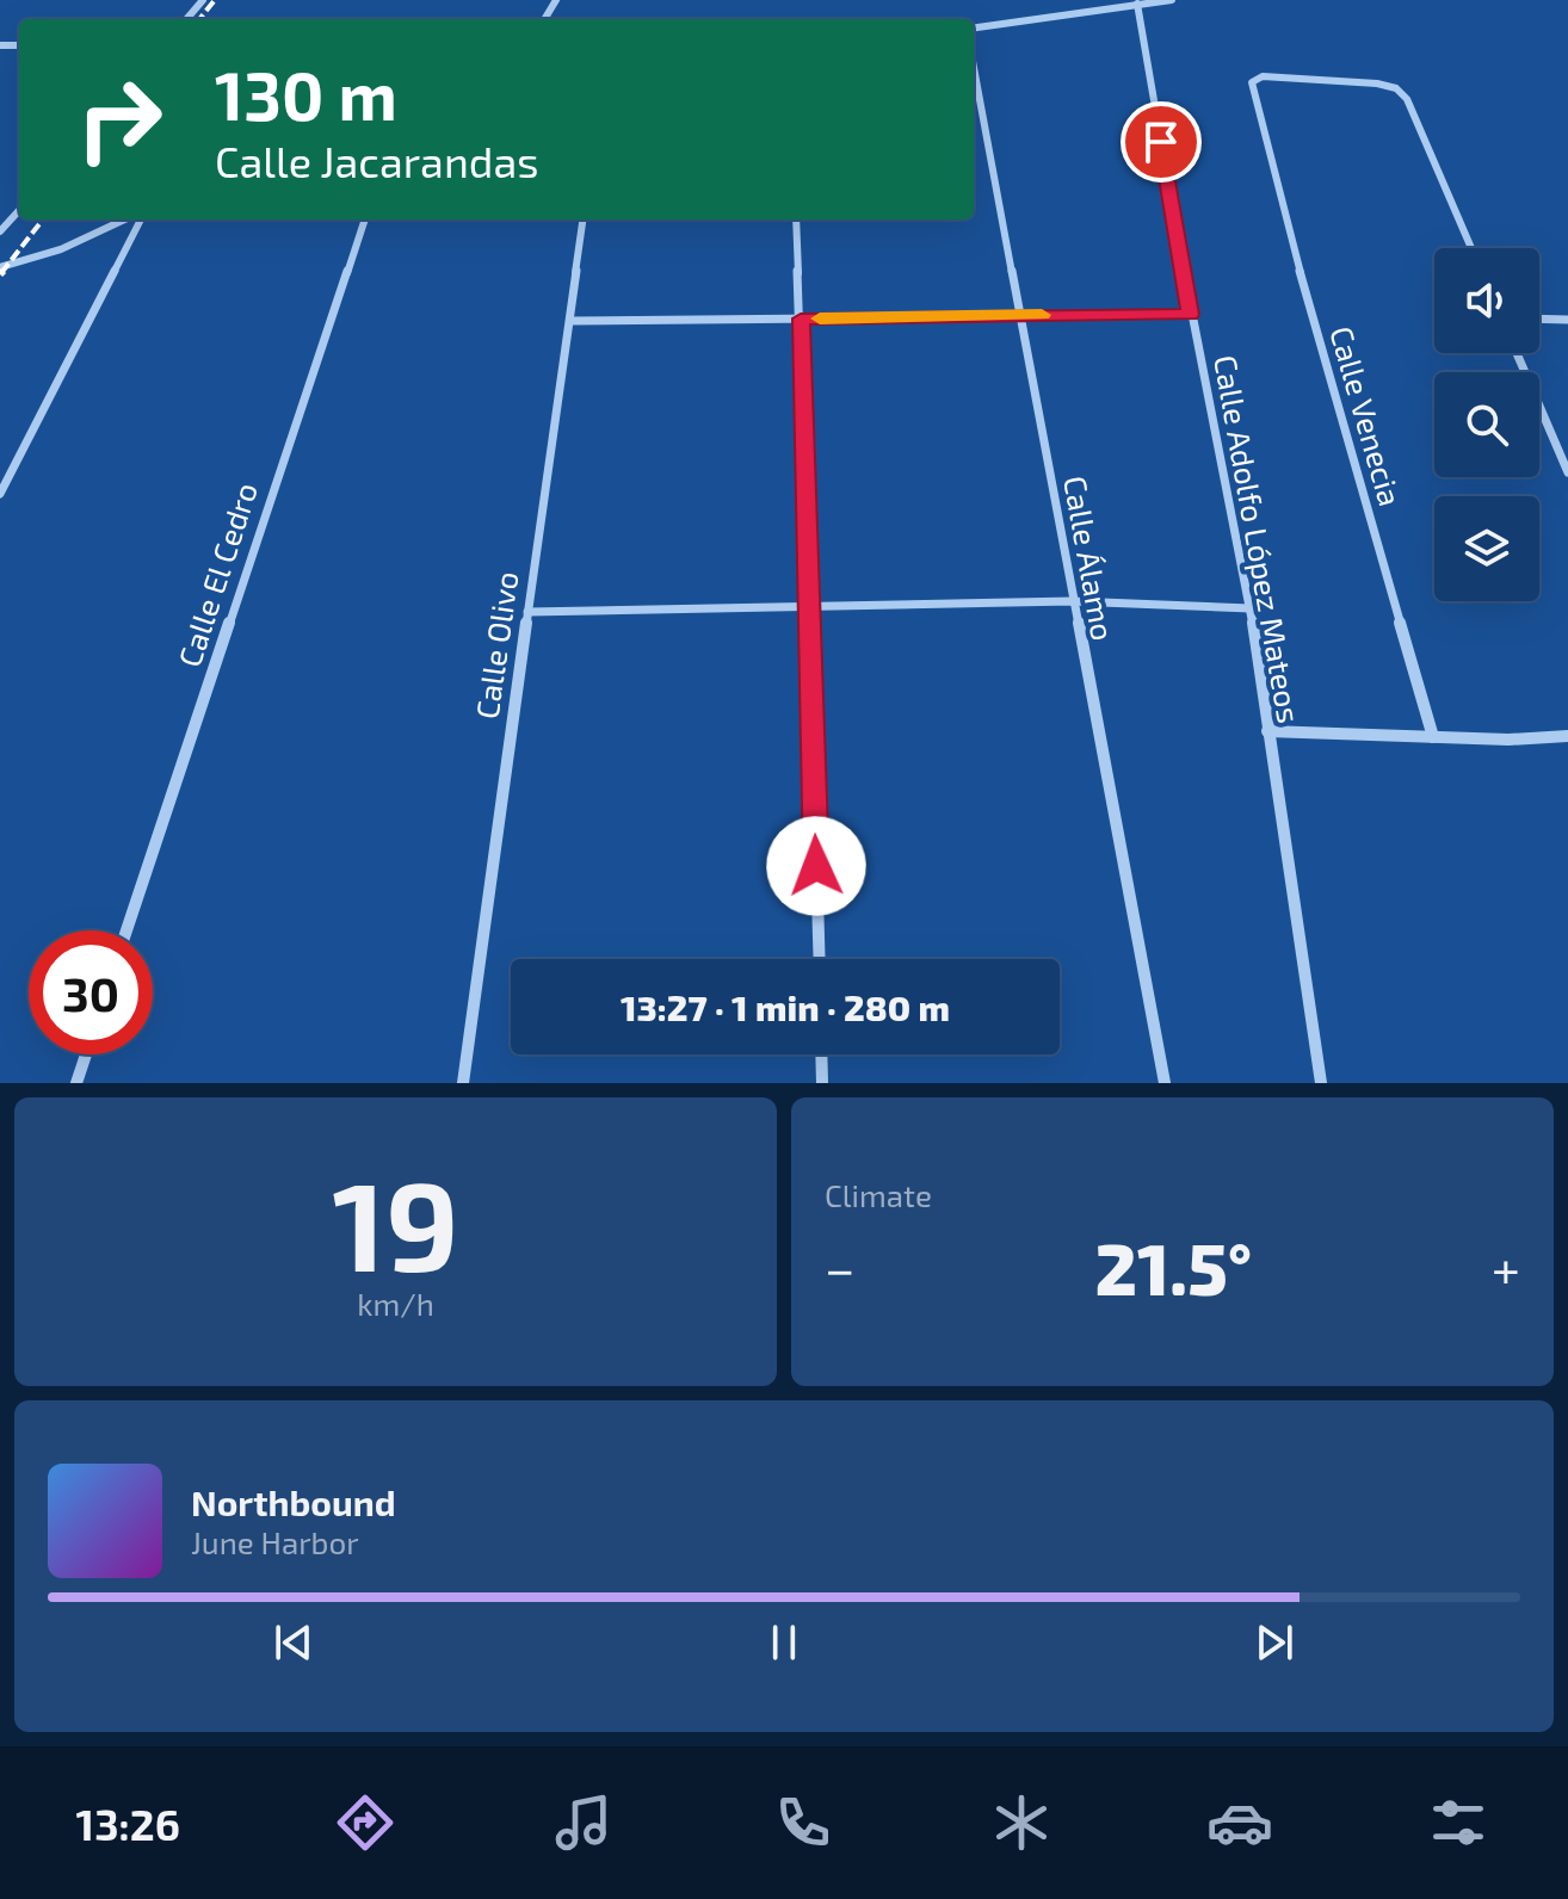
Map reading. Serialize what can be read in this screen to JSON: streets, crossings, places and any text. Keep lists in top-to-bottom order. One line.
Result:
{"streets":{"street":["Calle Venecia","Calle Adolfo López Mateos","Calle Álamo","Calle El Cedro","Calle Olivo"]},"page":{"turn":["130 m","Calle Jacarandas"],"limit":"30","trip":"13:27 · 1 min · 280 m","tile":[["19","km/h"],"Climate"],"heat":["−","21.5°","+"],"song":["Northbound","June Harbor"],"tabs":"13:26"}}
